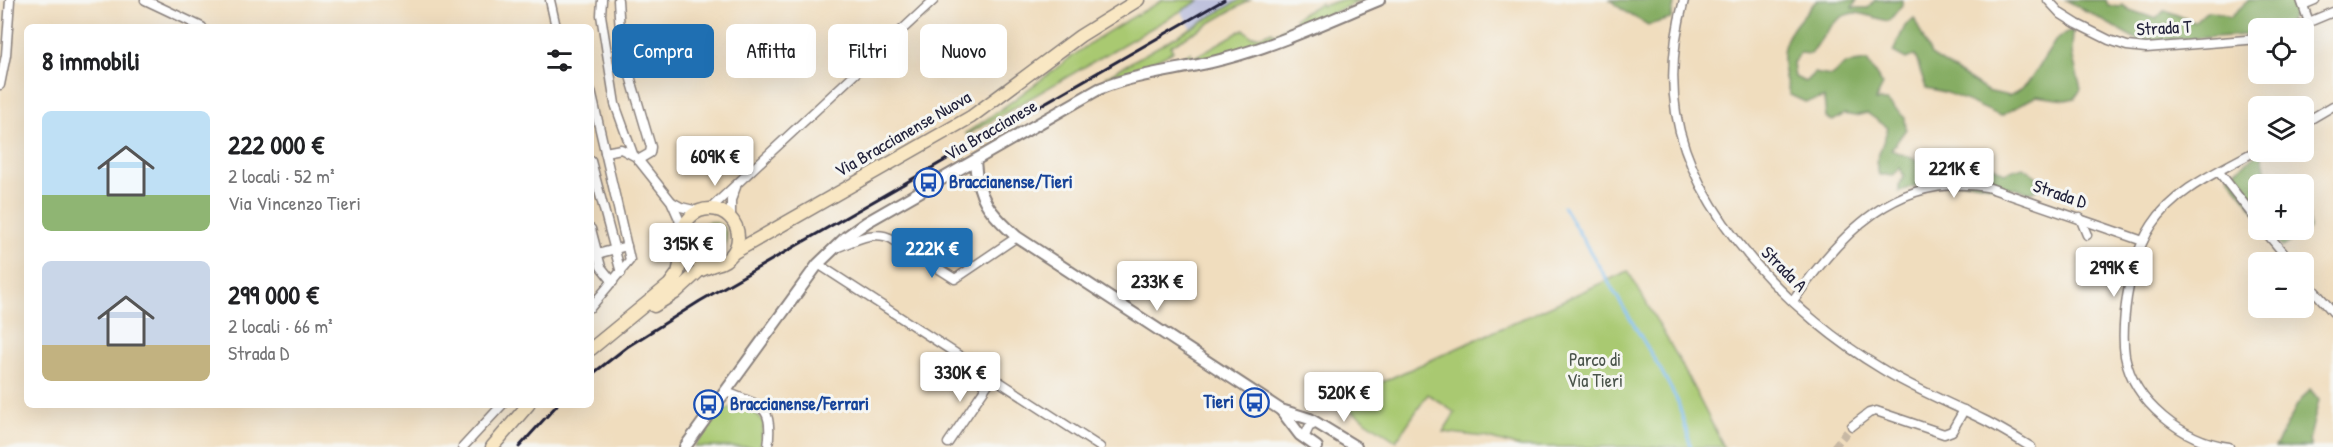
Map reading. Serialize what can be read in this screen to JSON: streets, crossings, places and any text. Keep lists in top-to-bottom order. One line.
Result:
{"streets":{"main road":["Via Braccianense Nuova"],"street":["Strada T","Via Braccianese","Strada D","Strada A"]},"crossings":[["Strada D","Strada A"]],"parks":["Parco di Via Tieri"],"places":{"bus stop":["Braccianense/Tieri","Tieri","Braccianense/Ferrari"]},"page":{"map_buttons":["+","−"],"chip":["Compra","Affitta","Filtri","Nuovo"],"heading":"8 immobili","list":[{"name":"222 000 €","note":"2 locali · 52 m² · Via Vincenzo Tieri"},{"name":"299 000 €","note":"2 locali · 66 m² · Strada D"}],"price":["609K €","221K €","315K €","222K €","299K €","233K €","330K €","520K €"]}}
